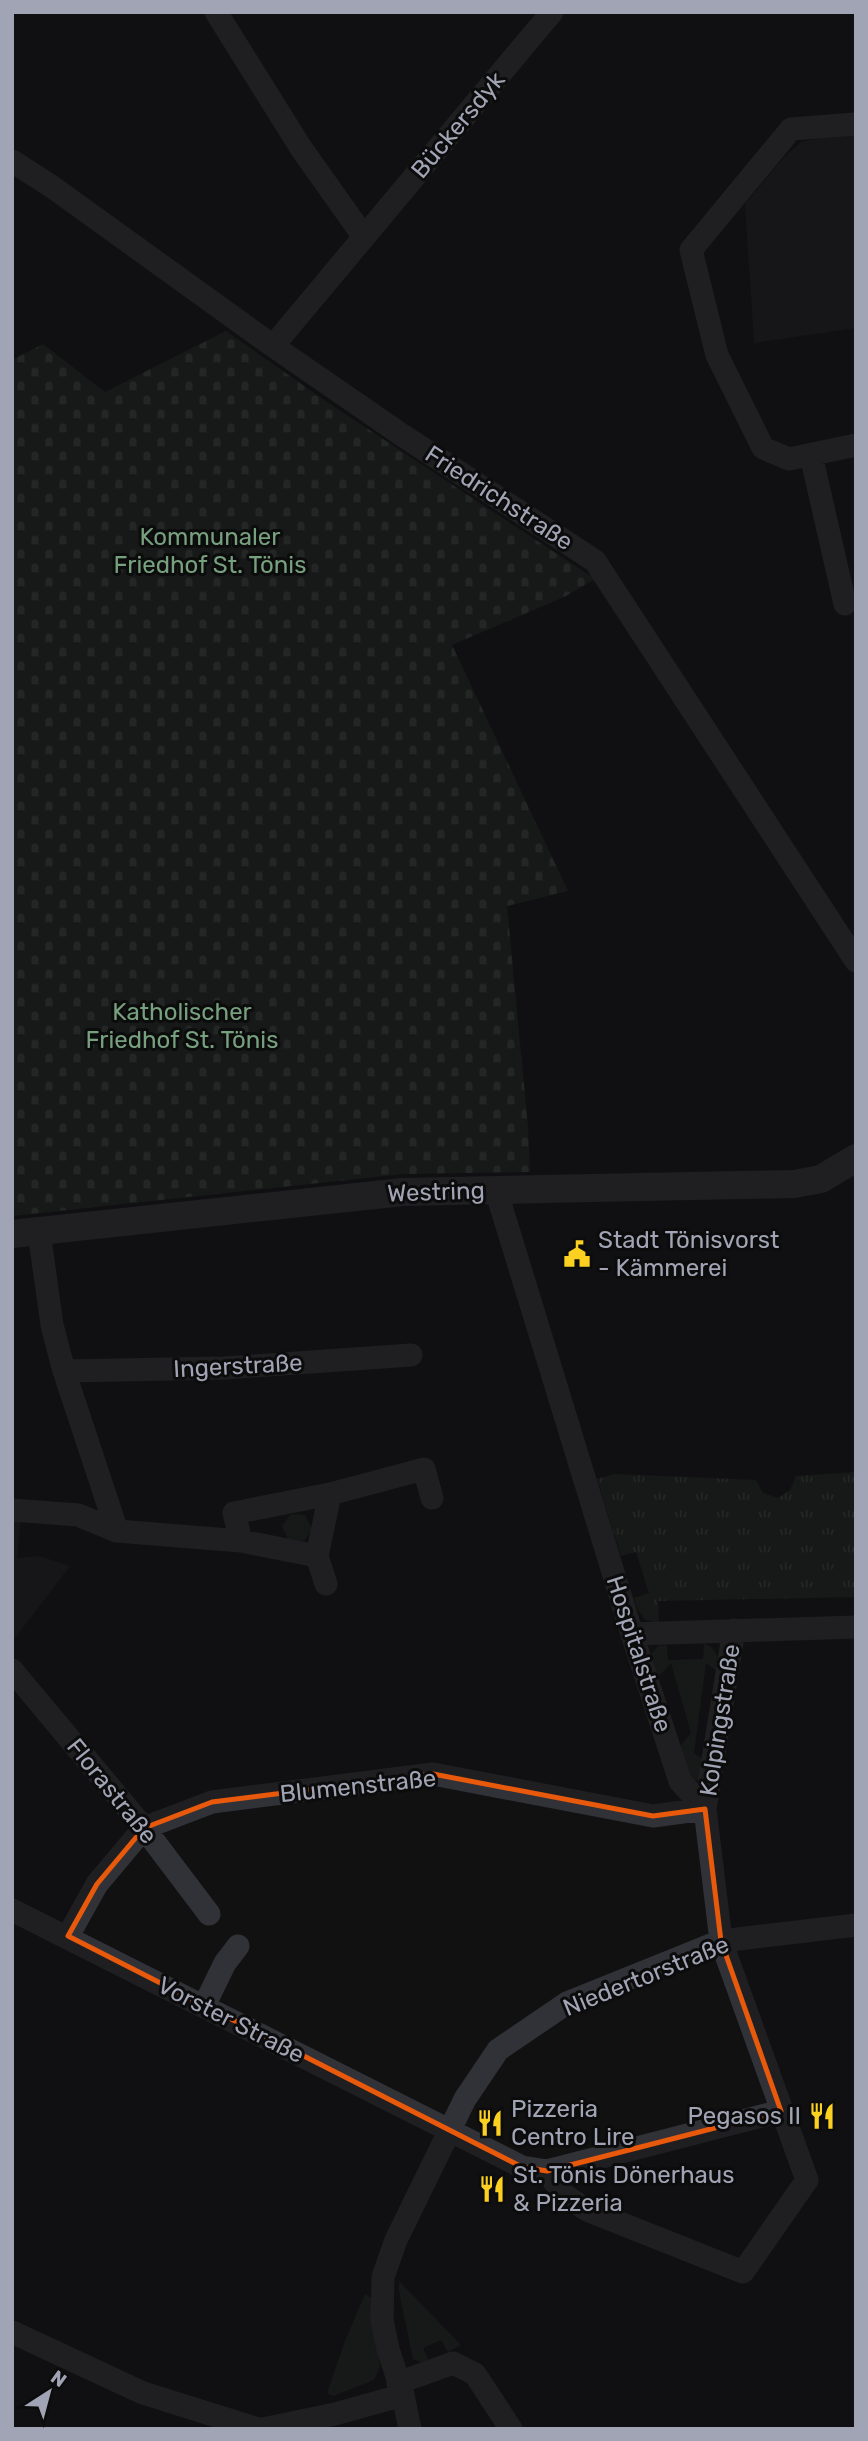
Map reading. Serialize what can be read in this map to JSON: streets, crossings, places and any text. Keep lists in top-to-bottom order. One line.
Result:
{"streets":{"street":["Bückersdyk","Friedrichstraße","Westring","Ingerstraße","Hospitalstraße","Kolpingstraße","Blumenstraße","Florastraße","Niedertorstraße","Vorster Straße"]},"crossings":[["Bückersdyk","Friedrichstraße"],["Westring","Hospitalstraße"],["Hospitalstraße","Kolpingstraße"],["Hospitalstraße","Blumenstraße"],["Kolpingstraße","Blumenstraße"],["Blumenstraße","Florastraße"],["Blumenstraße","Vorster Straße"],["Niedertorstraße","Vorster Straße"]],"parks":["Kommunaler Friedhof St. Tönis","Katholischer Friedhof St. Tönis"],"places":{"public building":["Stadt Tönisvorst - Kämmerei"],"restaurant":["Pegasos II","Pizzeria Centro Lire","St. Tönis Dönerhaus & Pizzeria"]},"north":"top right"}
